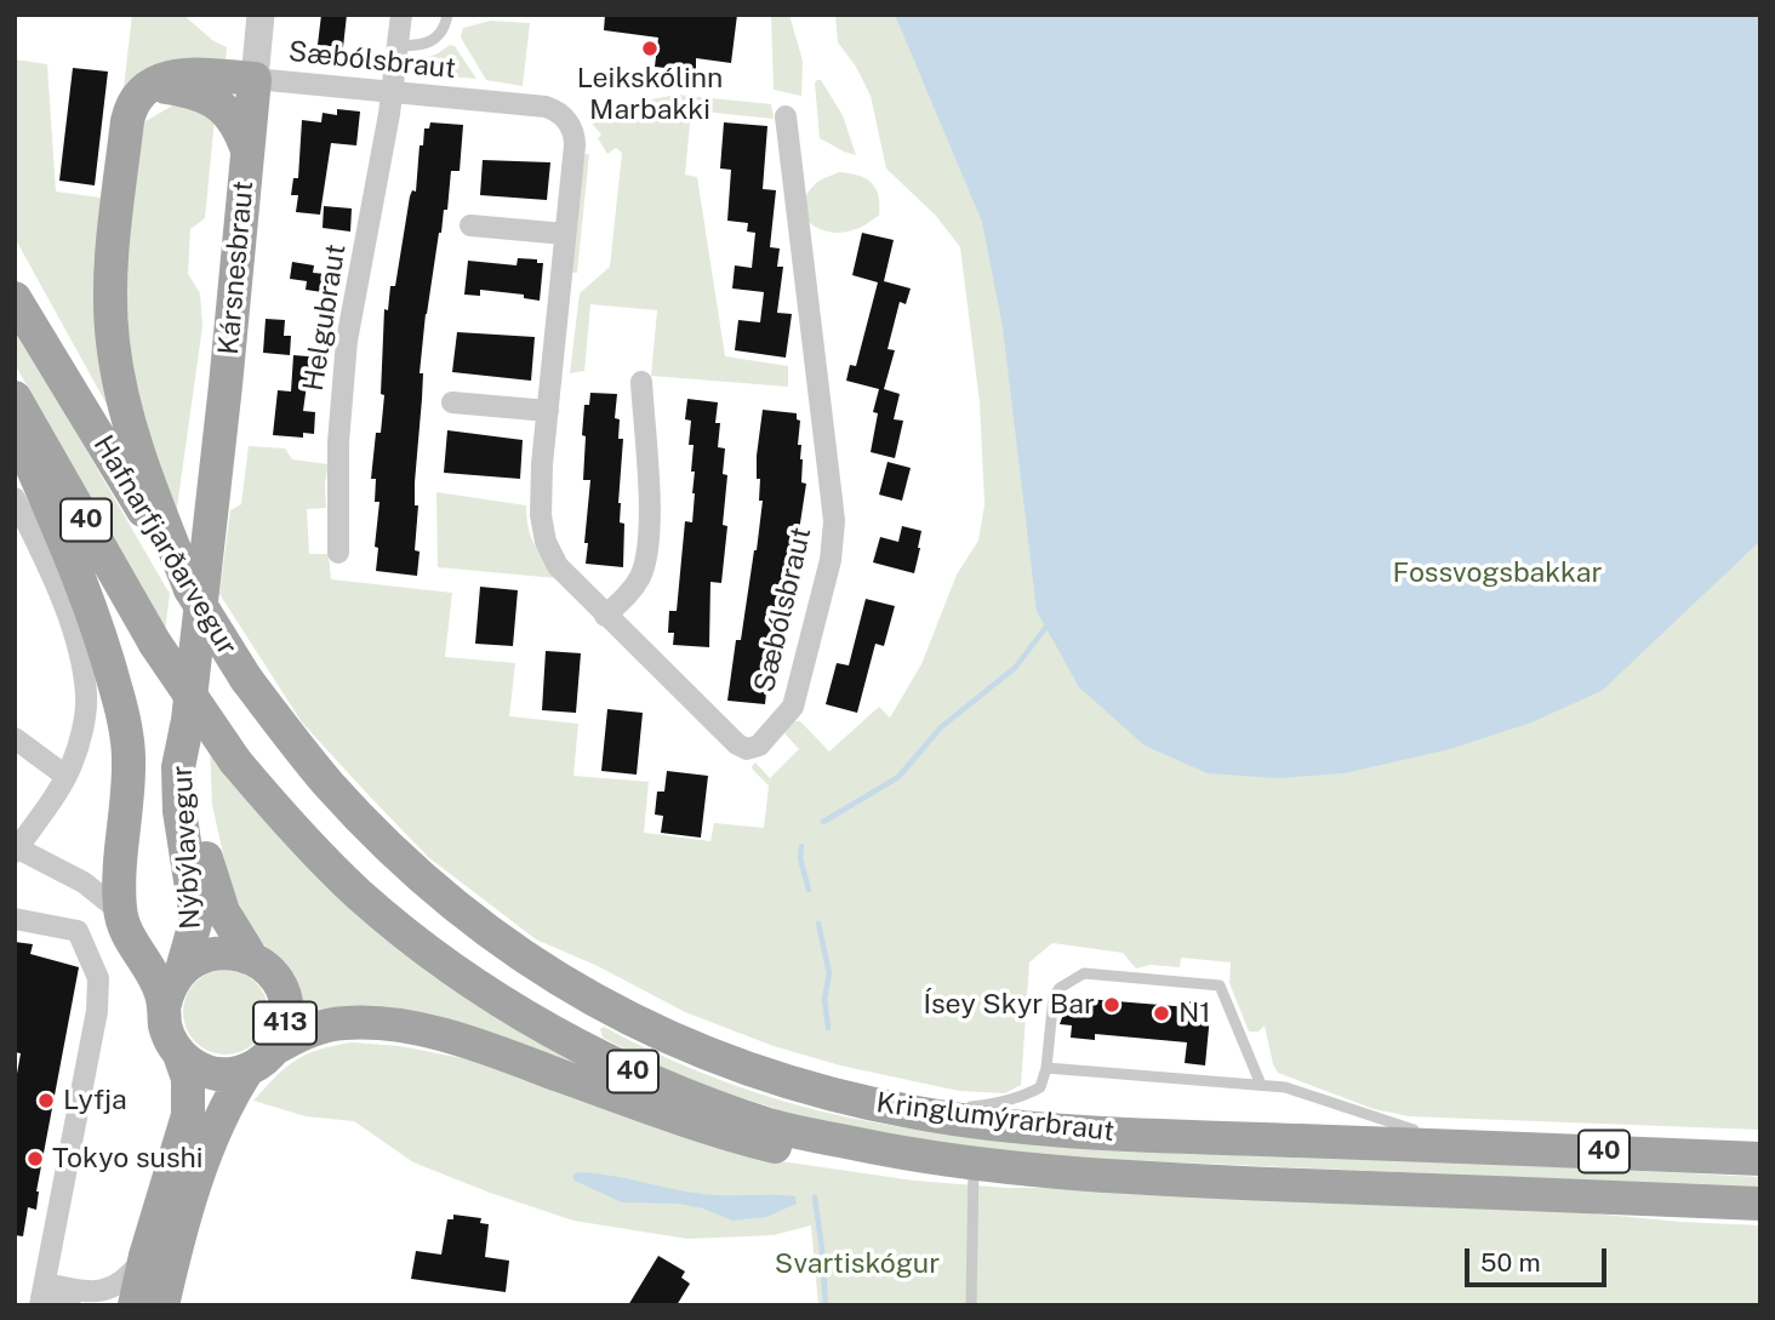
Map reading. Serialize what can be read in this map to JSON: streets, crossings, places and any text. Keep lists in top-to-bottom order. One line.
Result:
{"streets":{"main road":["Kársnesbraut","40","Hafnarfjarðarvegur","Nýbýlavegur","413","Kringlumýrarbraut"],"street":["Sæbólsbraut","Helgubraut"]},"crossings":[["Sæbólsbraut","Kársnesbraut"],["Sæbólsbraut","Helgubraut"],["Kársnesbraut","Nýbýlavegur"],["Hafnarfjarðarvegur","Kringlumýrarbraut"],["Nýbýlavegur","413"]],"parks":["Fossvogsbakkar","Svartiskógur"],"places":["Leikskólinn Marbakki","Ísey Skyr Bar","N1","Lyfja","Tokyo sushi"],"scale_bar":"50 m"}
